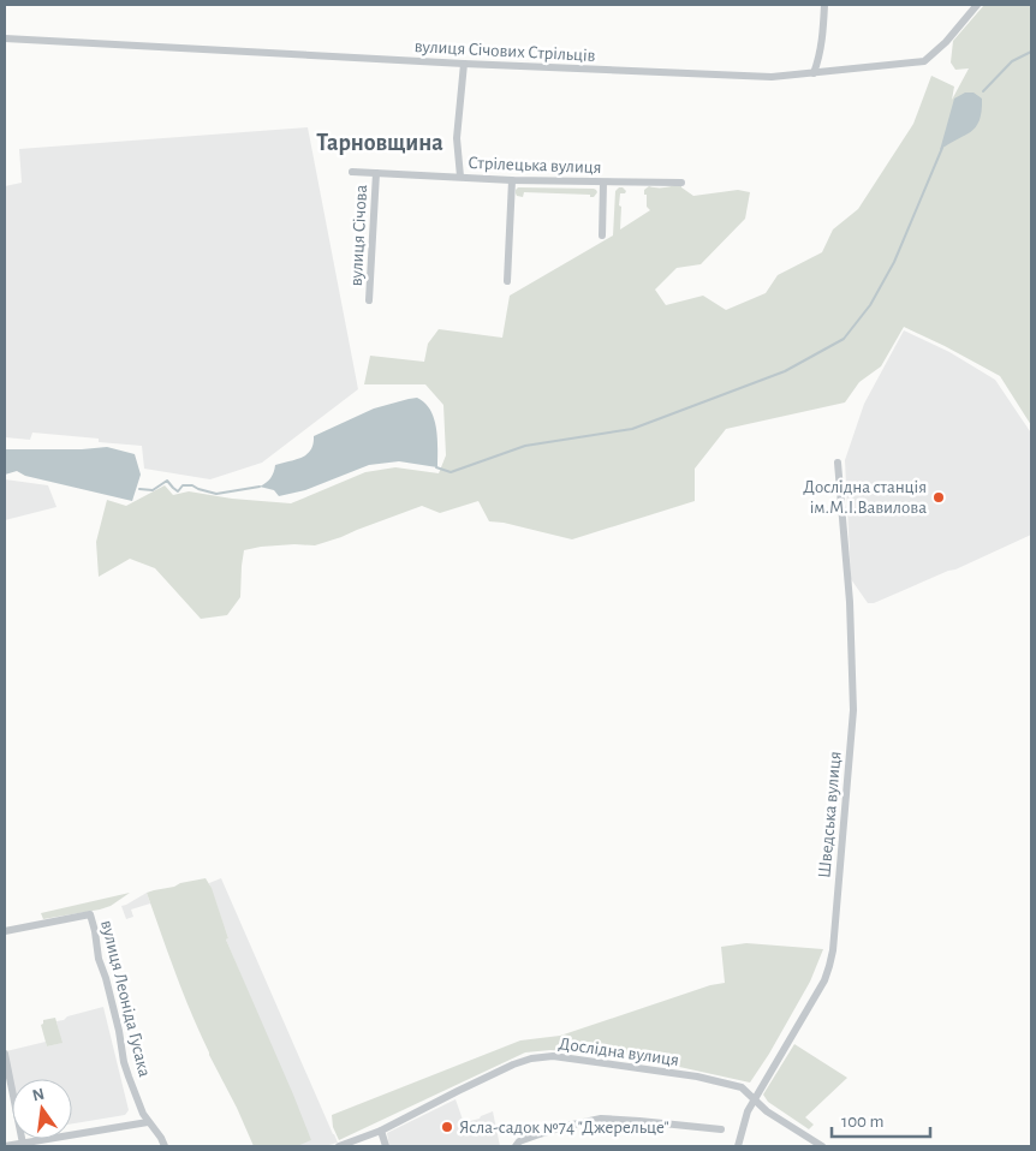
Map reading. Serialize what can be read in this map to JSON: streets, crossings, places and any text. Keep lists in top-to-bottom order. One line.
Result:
{"streets":{"street":["вулиця Січових Стрільців","Стрілецька вулиця","вулиця Січова","Шведська вулиця","вулиця Леоніда Гусака","Дослідна вулиця"]},"crossings":[["Стрілецька вулиця","вулиця Січова"],["Шведська вулиця","Дослідна вулиця"]],"districts":["Тарновщина"],"places":["Дослідна станція ім.М.І.Вавилова","Ясла-садок №74 \"Джерельце\""],"scale_bar":"100 m","north":"top"}
